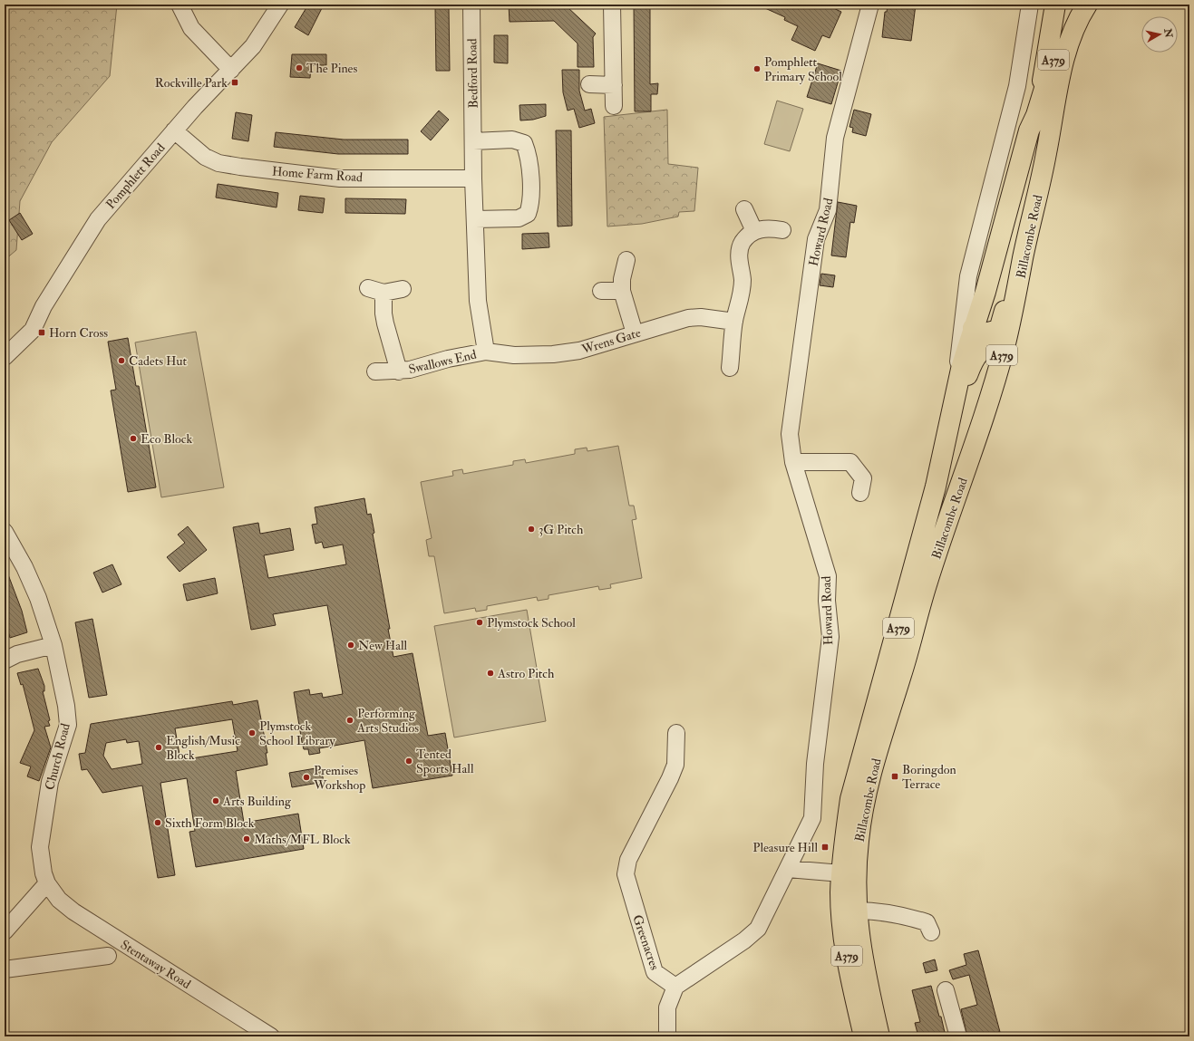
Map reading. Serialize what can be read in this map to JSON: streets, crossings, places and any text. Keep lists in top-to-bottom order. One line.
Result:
{"streets":{"main road":["A379","Billacombe Road"],"street":["Bedford Road","Home Farm Road","Pomphlett Road","Howard Road","Wrens Gate","Swallows End","Church Road","Greenacres","Stentaway Road"]},"crossings":[["A379","Billacombe Road"],["Bedford Road","Home Farm Road"],["Bedford Road","Wrens Gate"],["Bedford Road","Swallows End"],["Home Farm Road","Pomphlett Road"],["Wrens Gate","Swallows End"],["Church Road","Stentaway Road"]],"places":{"other":["The Pines","Pomphlett Primary School","Cadets Hut","Eco Block","3G Pitch","Plymstock School","New Hall","Astro Pitch","Performing Arts Studios","Plymstock School Library","English/Music Block","Tented Sports Hall","Premises Workshop","Arts Building","Sixth Form Block","Maths/MFL Block"],"transit":["Rockville Park","Horn Cross","Boringdon Terrace","Pleasure Hill"]},"north":"right"}
